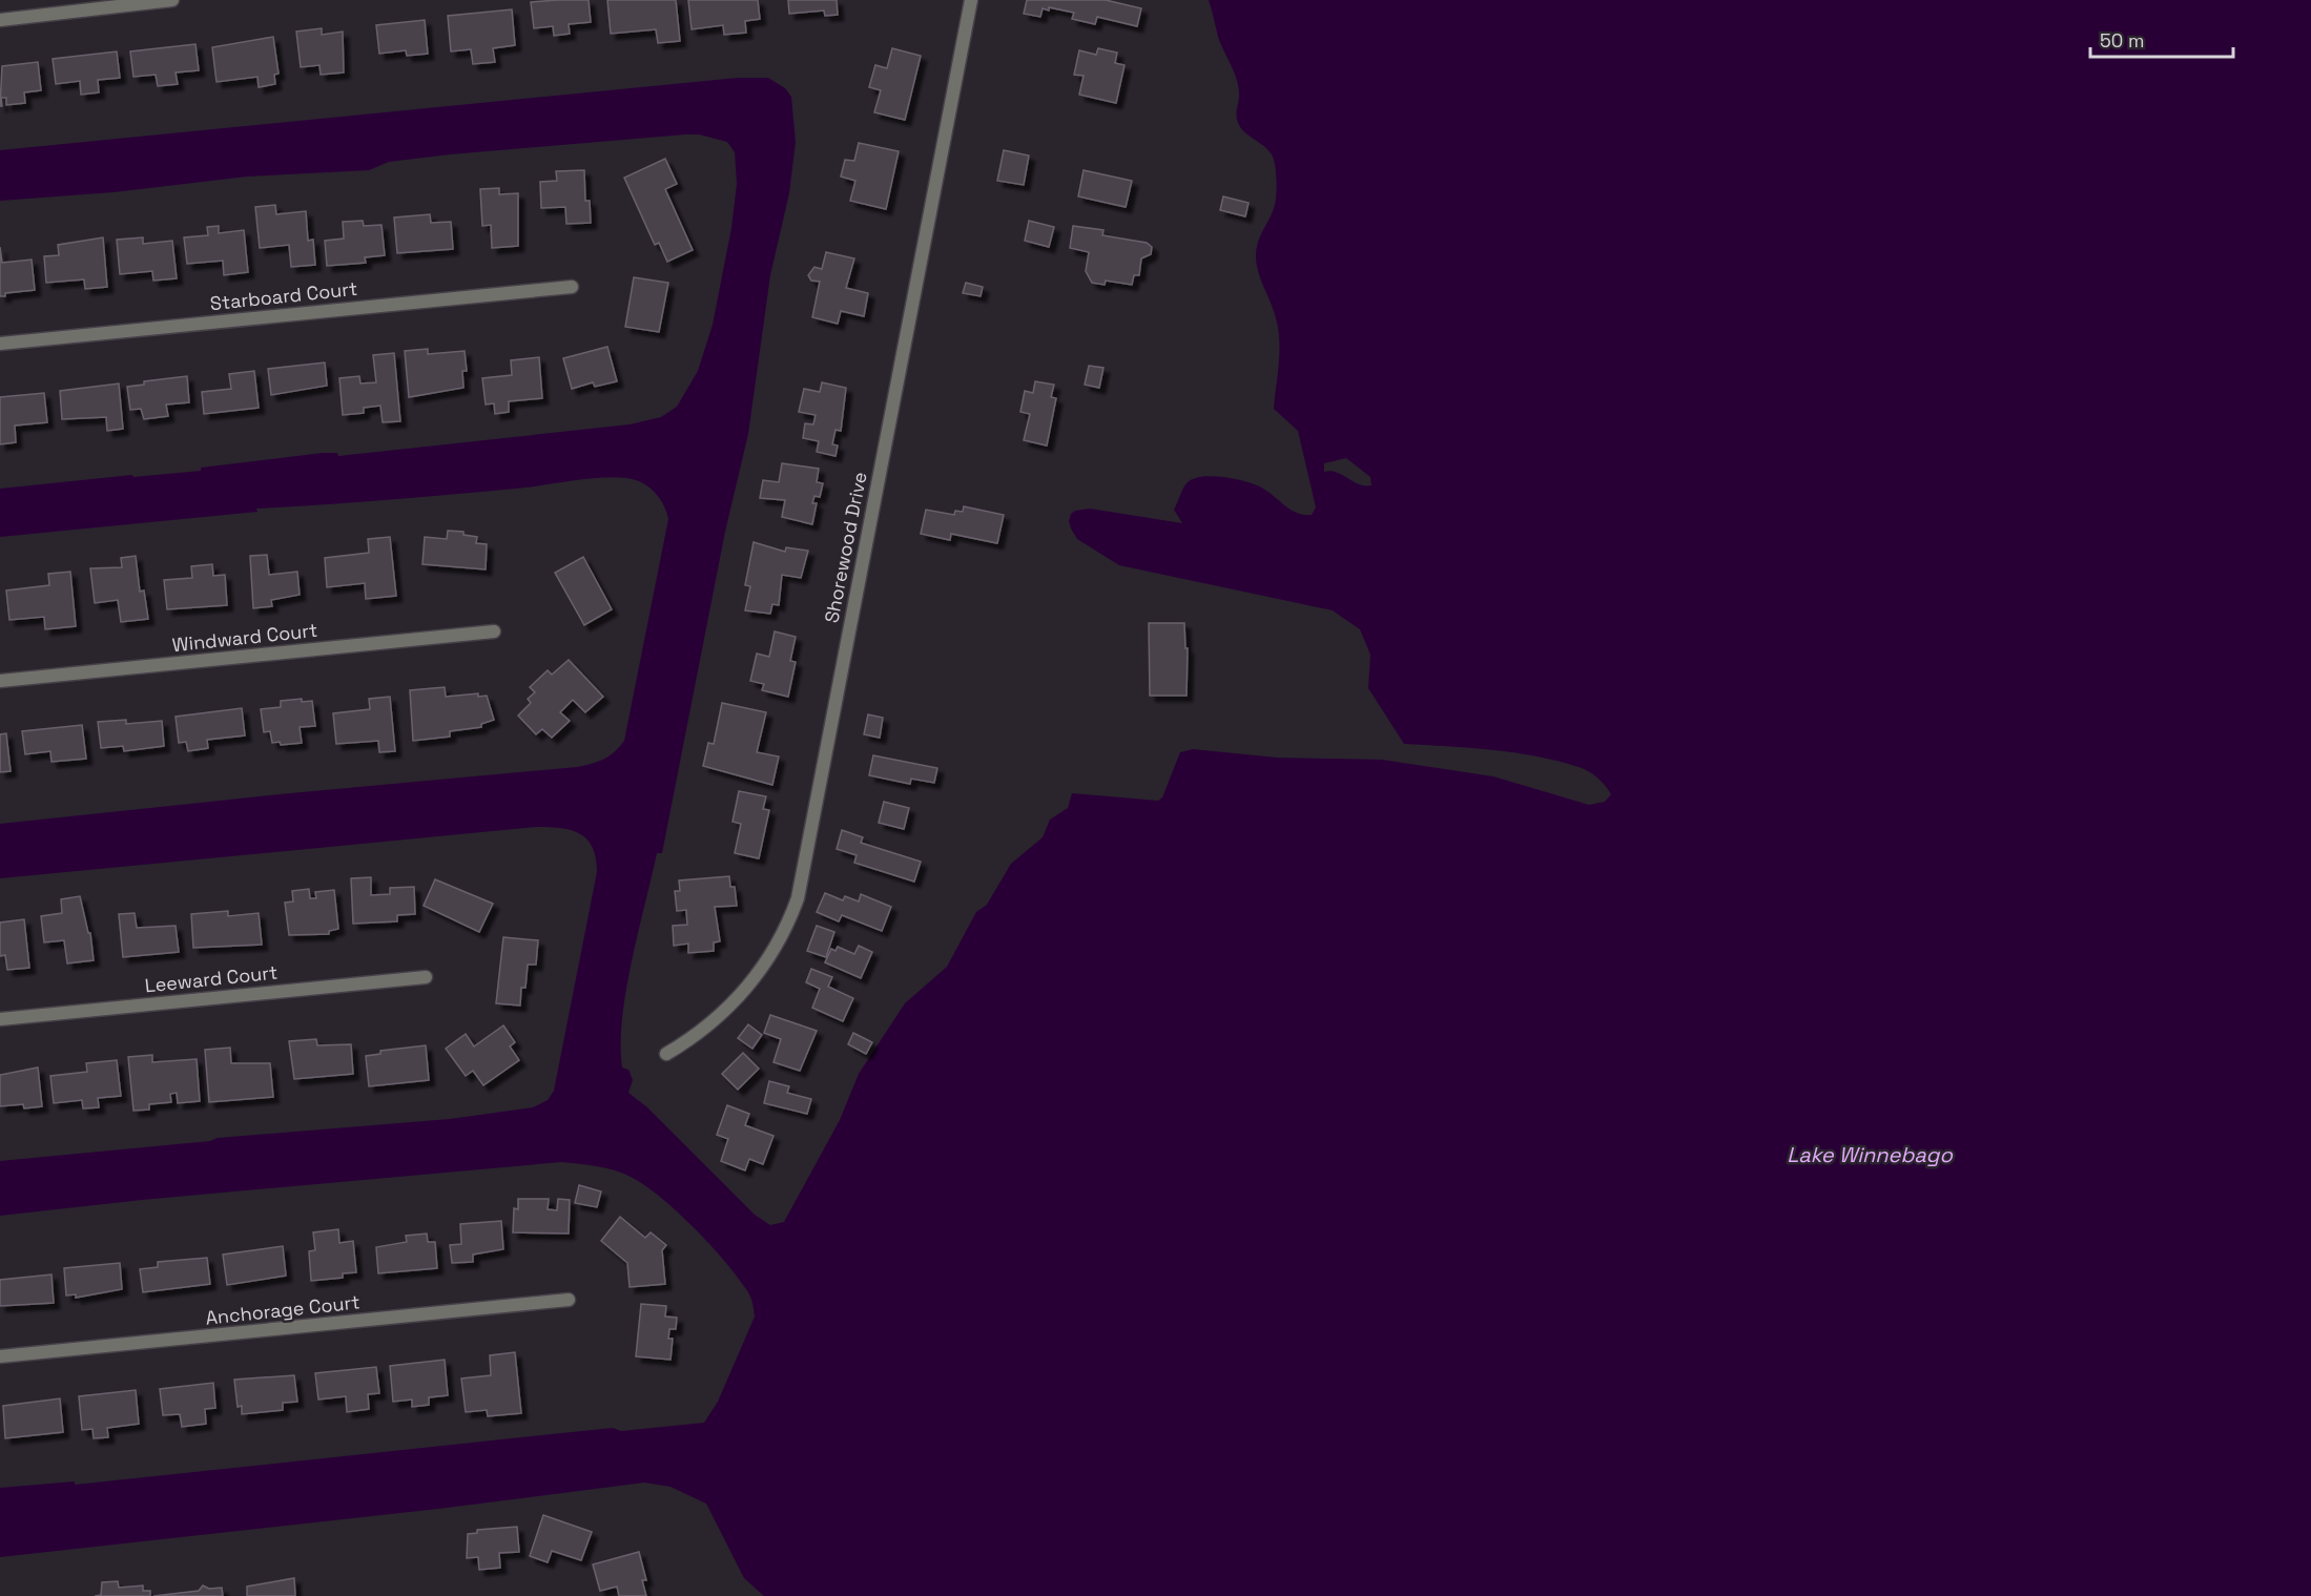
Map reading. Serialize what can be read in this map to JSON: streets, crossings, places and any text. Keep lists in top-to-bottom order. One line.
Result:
{"streets":{"street":["Starboard Court","Shorewood Drive","Windward Court","Leeward Court","Anchorage Court"]},"water":["Lake Winnebago"],"scale_bar":"50 m"}
